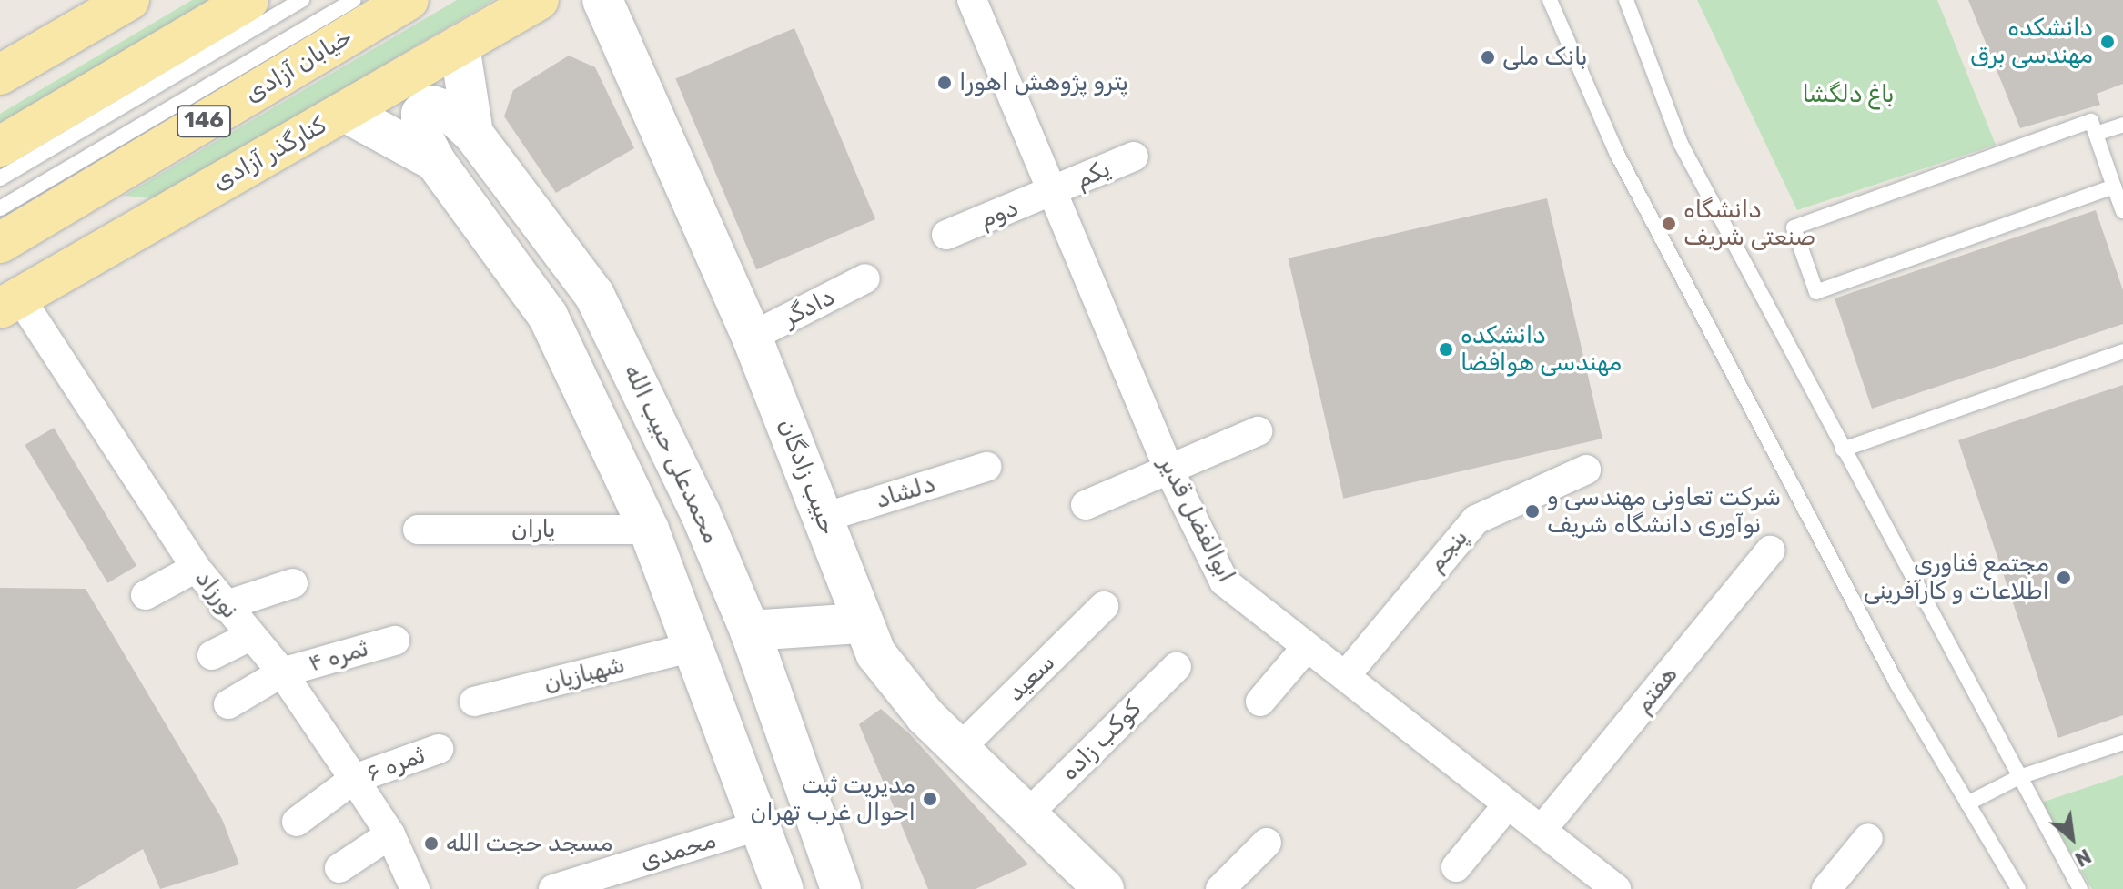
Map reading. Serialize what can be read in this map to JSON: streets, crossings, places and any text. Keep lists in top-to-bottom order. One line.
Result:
{"streets":{"main road":["خیابان آزادی","146","کنارگذر آزادی","محمدعلی حبیب الله","حبیب زادگان"],"street":["یکم","دوم","دادگر","دلشاد","ابوالفضل قدیر","یاران","پنجم","نورزاد","ثمره ۴","شهبازیان","سعید","هفتم","کوکب زاده","ثمره ۶","محمدی"]},"crossings":[["کنارگذر آزادی","محمدعلی حبیب الله"],["کنارگذر آزادی","نورزاد"],["یکم","دوم"],["یکم","ابوالفضل قدیر"],["دوم","ابوالفضل قدیر"],["دادگر","حبیب زادگان"],["حبیب زادگان","دلشاد"],["حبیب زادگان","سعید"],["حبیب زادگان","کوکب زاده"],["ابوالفضل قدیر","پنجم"],["ابوالفضل قدیر","هفتم"],["نورزاد","ثمره ۴"],["نورزاد","ثمره ۶"]],"parks":["باغ دلگشا"],"places":["دانشکده مهندسی برق","بانک ملی","پترو پژوهش اهورا","دانشگاه صنعتی شریف","دانشکده مهندسی هوافضا","شرکت تعاونی مهندسی و نوآوری دانشگاه شریف","مجتمع فناوری اطلاعات و کارآفرینی","مدیریت ثبت احوال غرب تهران","مسجد حجت الله"],"north":"bottom right"}
